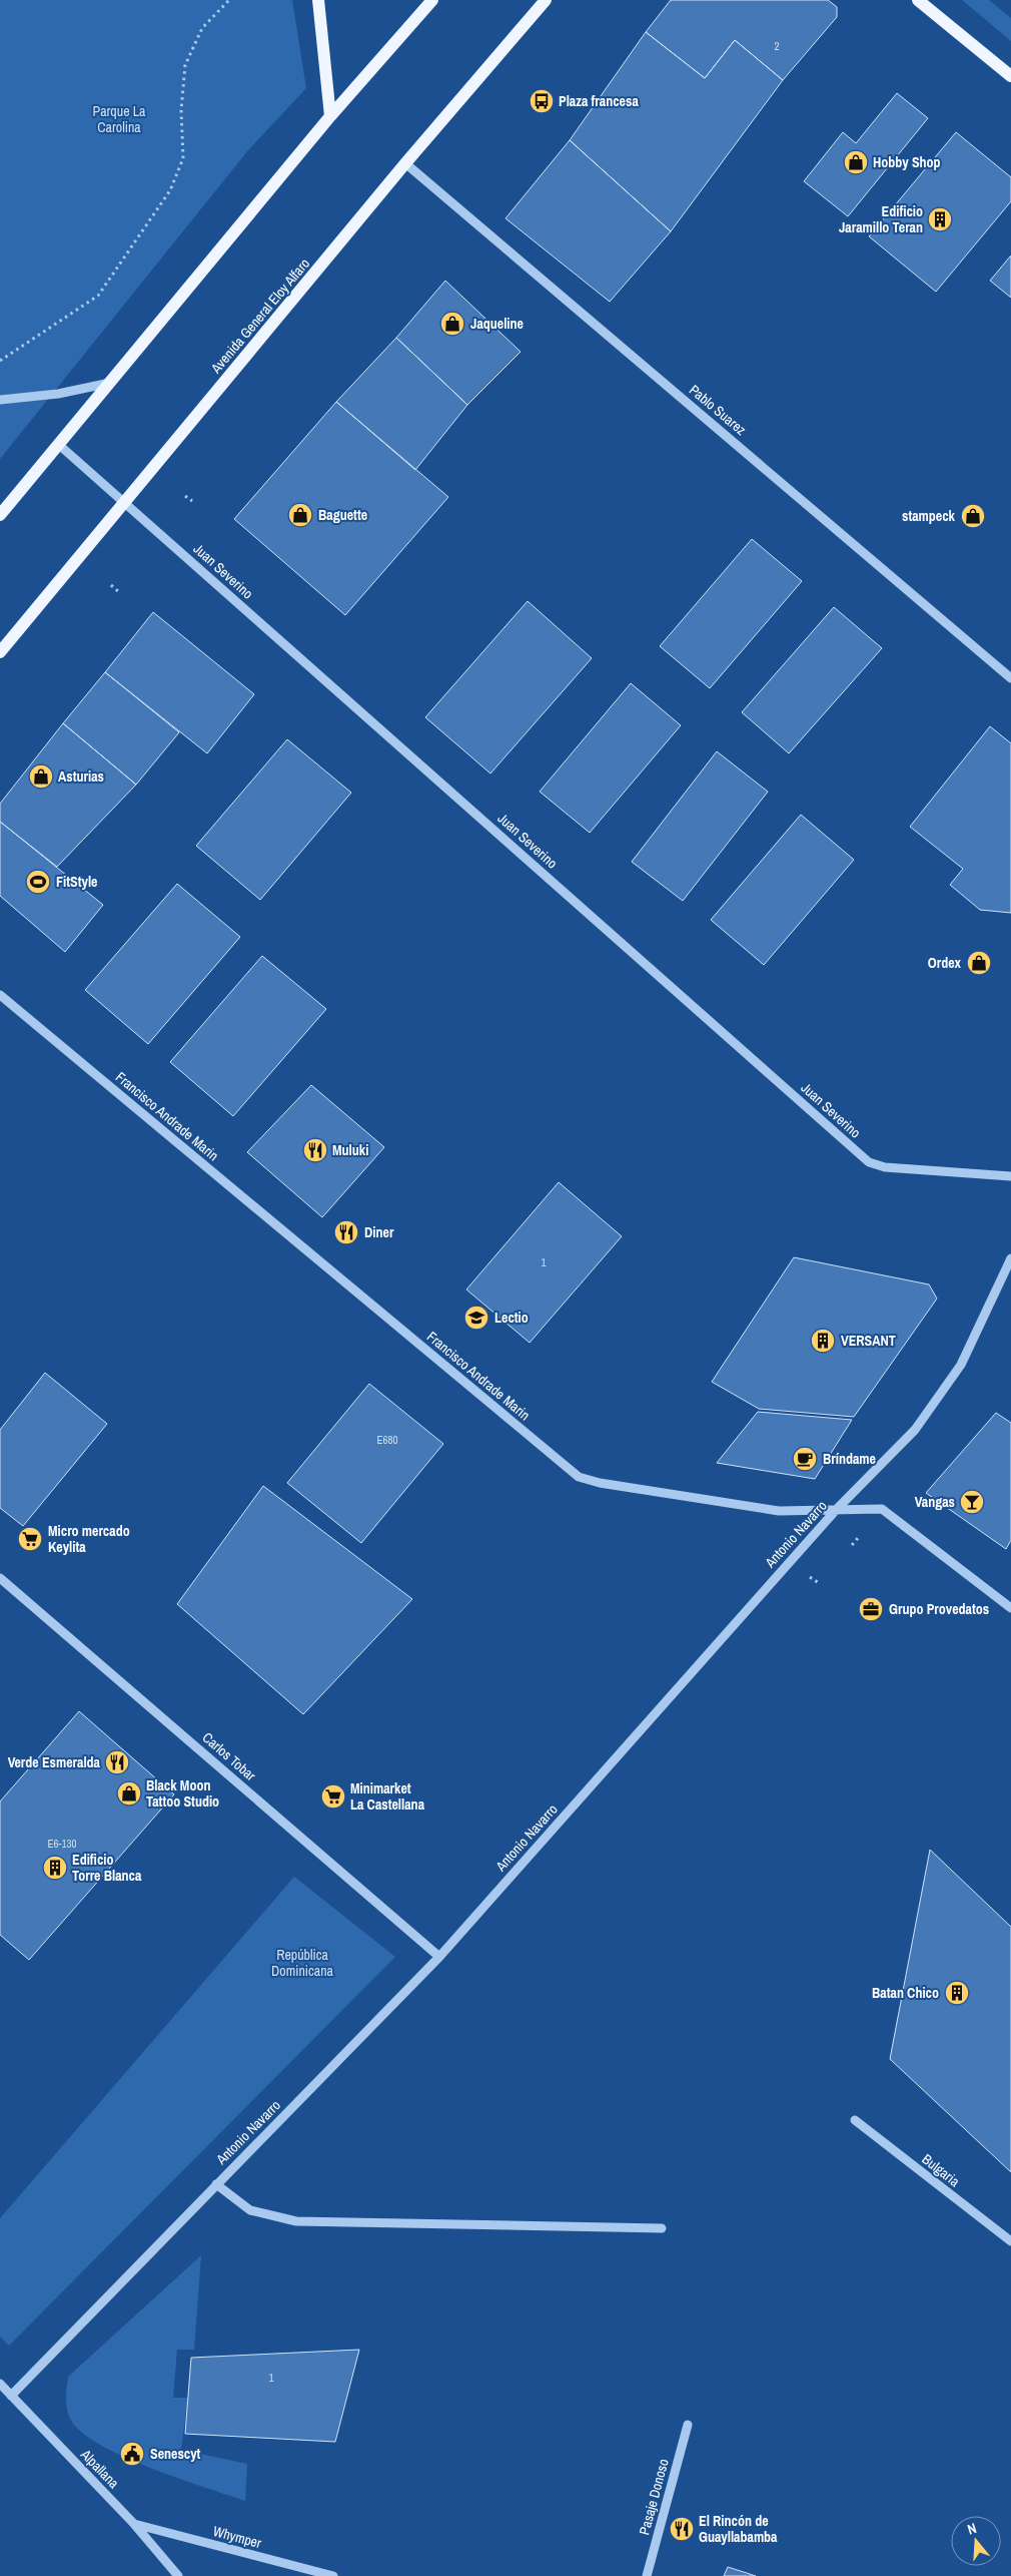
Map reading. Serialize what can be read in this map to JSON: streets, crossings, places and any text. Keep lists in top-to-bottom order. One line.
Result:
{"streets":{"main road":["Avenida General Eloy Alfaro"],"street":["Pablo Suarez","Juan Severino","Francisco Andrade Marin","Antonio Navarro","Carlos Tobar","Bulgaria","Alpallana","Pasaje Donoso","Whymper"]},"crossings":[["Avenida General Eloy Alfaro","Pablo Suarez"],["Avenida General Eloy Alfaro","Juan Severino"],["Francisco Andrade Marin","Antonio Navarro"],["Antonio Navarro","Carlos Tobar"],["Antonio Navarro","Alpallana"],["Alpallana","Whymper"]],"parks":["Parque La Carolina","República Dominicana"],"places":{"bus stop":["Plaza francesa"],"shop":["Hobby Shop","Jaqueline","Baguette","stampeck","Asturias","Ordex","Black Moon Tattoo Studio"],"building":["Edificio Jaramillo Teran","VERSANT","Edificio Torre Blanca","Batan Chico"],"sports":["FitStyle"],"restaurant":["Muluki","Diner","Verde Esmeralda","El Rincón de Guayllabamba"],"school or university":["Lectio"],"cafe":["Bríndame"],"bar":["Vangas"],"supermarket":["Micro mercado Keylita","Minimarket La Castellana"],"office":["Grupo Provedatos"],"public building":["Senescyt"]},"house_numbers":["2","1","E680","E6-130","1"],"north":"top"}
